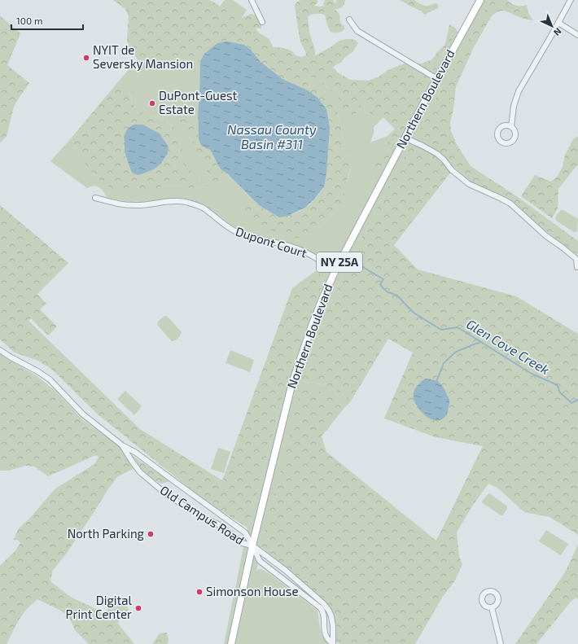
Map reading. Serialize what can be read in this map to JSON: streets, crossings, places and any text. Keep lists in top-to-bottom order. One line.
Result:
{"streets":{"main road":["Northern Boulevard","NY 25A"],"street":["Dupont Court","Old Campus Road"]},"crossings":[["Northern Boulevard","Dupont Court"],["Northern Boulevard","Old Campus Road"]],"water":["Nassau County Basin #311","Glen Cove Creek"],"places":["NYIT de Seversky Mansion","DuPont-Guest Estate","North Parking","Simonson House","Digital Print Center"],"scale_bar":"100 m","north":"bottom right"}
